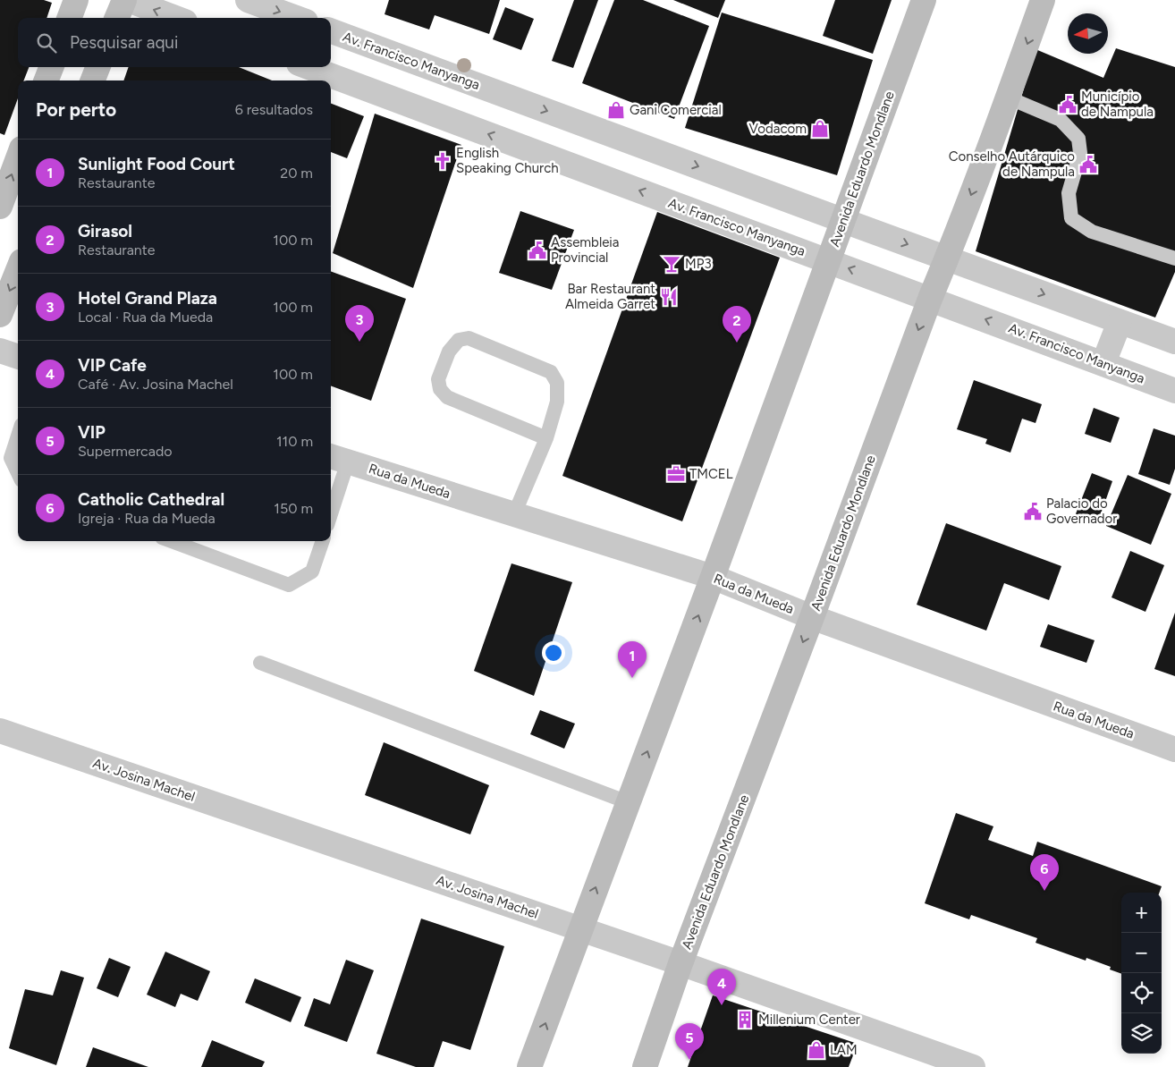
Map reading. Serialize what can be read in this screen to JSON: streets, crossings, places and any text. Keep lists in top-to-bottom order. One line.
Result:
{"streets":{"main road":["Avenida Eduardo Mondlane"],"street":["Av. Francisco Manyanga","Rua da Mueda","Av. Josina Machel"]},"crossings":[["Av. Francisco Manyanga","Avenida Eduardo Mondlane"],["Avenida Eduardo Mondlane","Rua da Mueda"],["Avenida Eduardo Mondlane","Av. Josina Machel"]],"places":{"public building":["Município de Nampula","Conselho Autárquico de Nampula","Assembleia Provincial","Palacio do Governador"],"shop":["Gani Comercial","Vodacom","LAM"],"church":["English Speaking Church"],"bar":["MP3"],"restaurant":["Bar Restaurant Almeida Garret"],"office":["TMCEL"],"building":["Millenium Center"]},"north":"left","page":{"search":"Pesquisar aqui","heading":["Por perto","6 resultados"],"list":[{"mark":"1","name":"Sunlight Food Court","note":"Restaurante","value":"20 m"},{"mark":"2","name":"Girasol","note":"Restaurante","value":"100 m"},{"mark":"3","name":"Hotel Grand Plaza","note":"Local · Rua da Mueda","value":"100 m"},{"mark":"4","name":"VIP Cafe","note":"Café · Av. Josina Machel","value":"100 m"},{"mark":"5","name":"VIP","note":"Supermercado","value":"110 m"},{"mark":"6","name":"Catholic Cathedral","note":"Igreja · Rua da Mueda","value":"150 m"}],"pins":["3","2","1","6","4","5"],"map_buttons":["+","−"]}}
